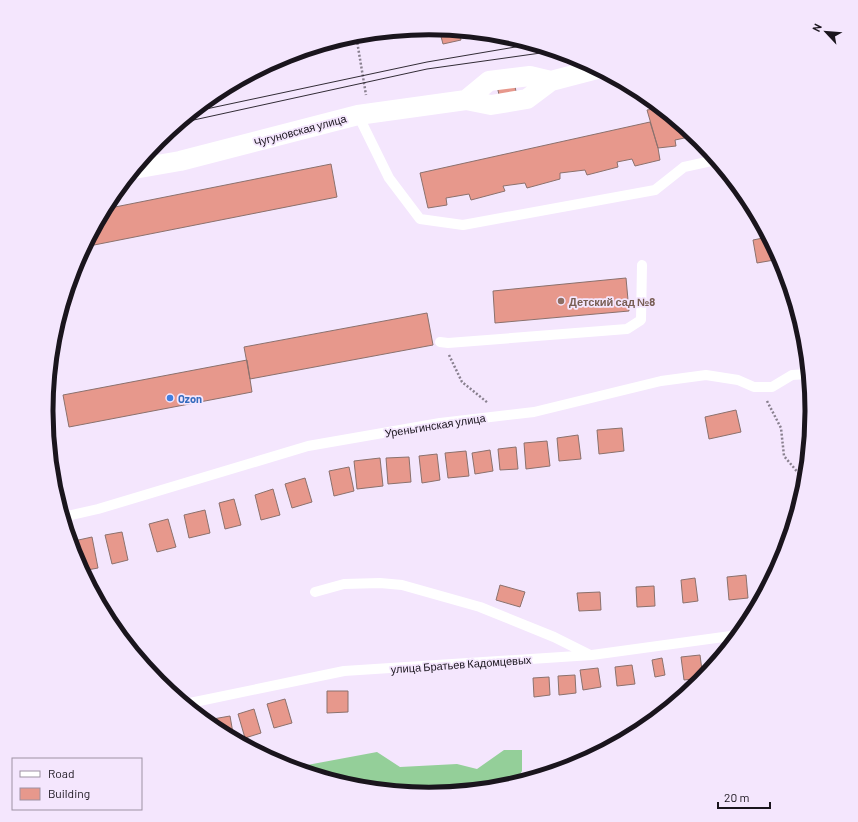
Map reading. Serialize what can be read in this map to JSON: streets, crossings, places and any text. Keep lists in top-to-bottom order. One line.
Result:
{"streets":{"street":["Чугуновская улица"],"lane":["Уреньгинская улица","улица Братьев Кадомцевых"]},"places":["Детский сад №8","Ozon"],"legend":["Road","Building"],"scale_bar":"20 m","north":"top left"}
